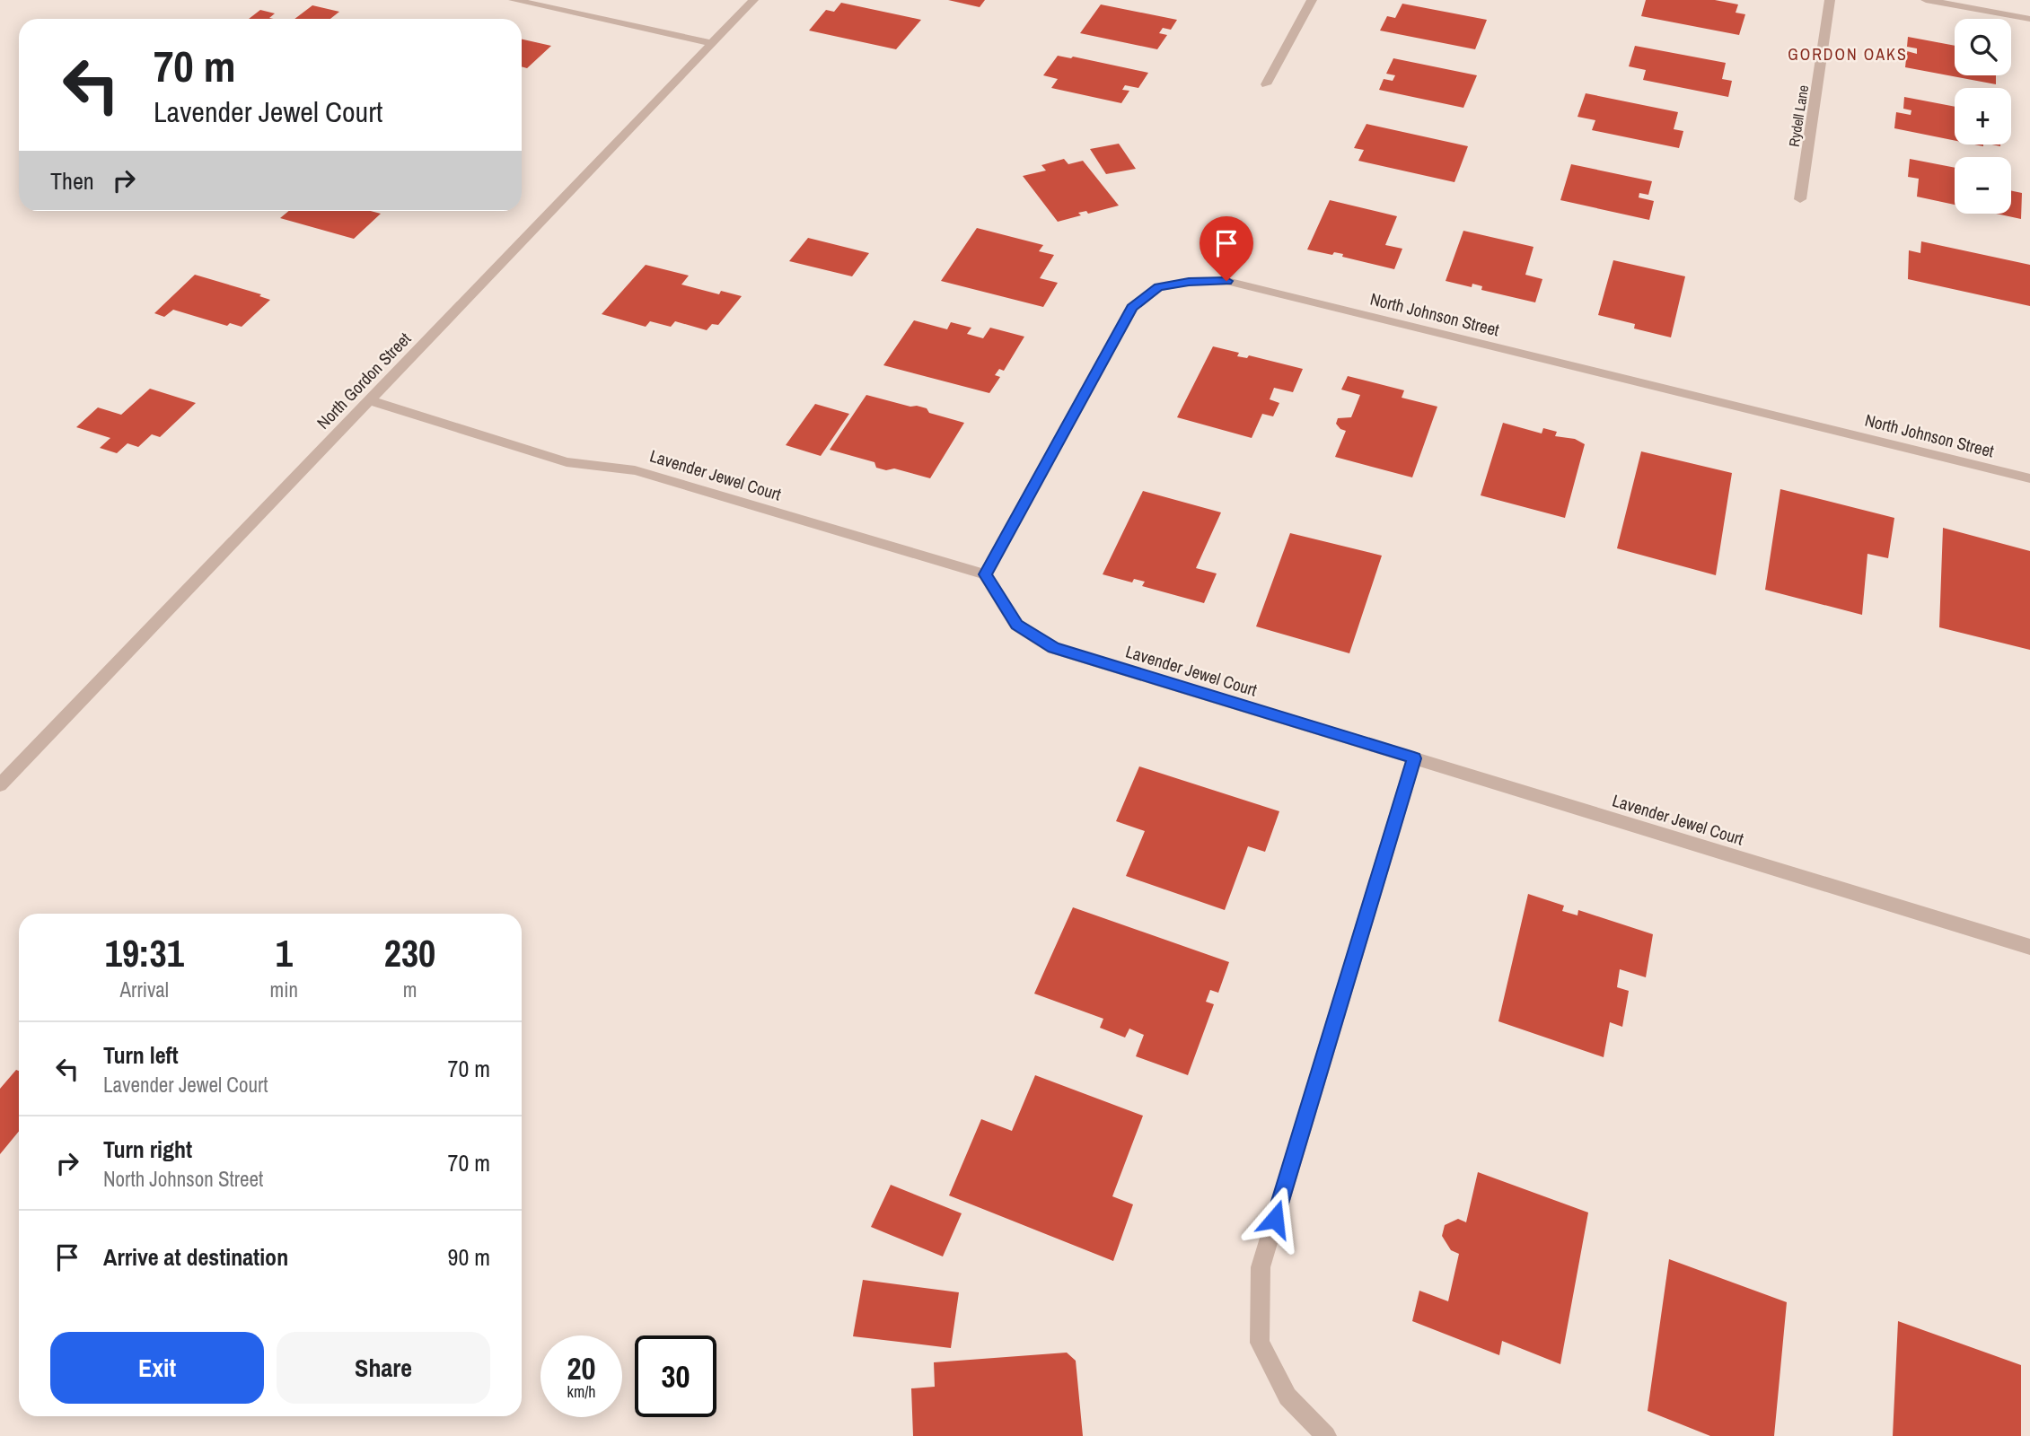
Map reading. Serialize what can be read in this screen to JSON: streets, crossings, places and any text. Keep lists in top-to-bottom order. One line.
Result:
{"streets":{"street":["Rydell Lane","North Johnson Street","North Gordon Street","Lavender Jewel Court"]},"crossings":[["North Johnson Street","Lavender Jewel Court"],["North Gordon Street","Lavender Jewel Court"]],"districts":["GORDON OAKS"],"page":{"map_buttons":["+","−"],"turn":["70 m","Lavender Jewel Court"],"then":"Then","eta":["19:31","Arrival","1","min","230","m"],"list":[{"name":"Turn left","note":"Lavender Jewel Court","value":"70 m"},{"name":"Turn right","note":"North Johnson Street","value":"70 m"},{"name":"Arrive at destination","value":"90 m"}],"buttons":["Exit","Share"],"speed":"20 km/h","limit":"30"}}
